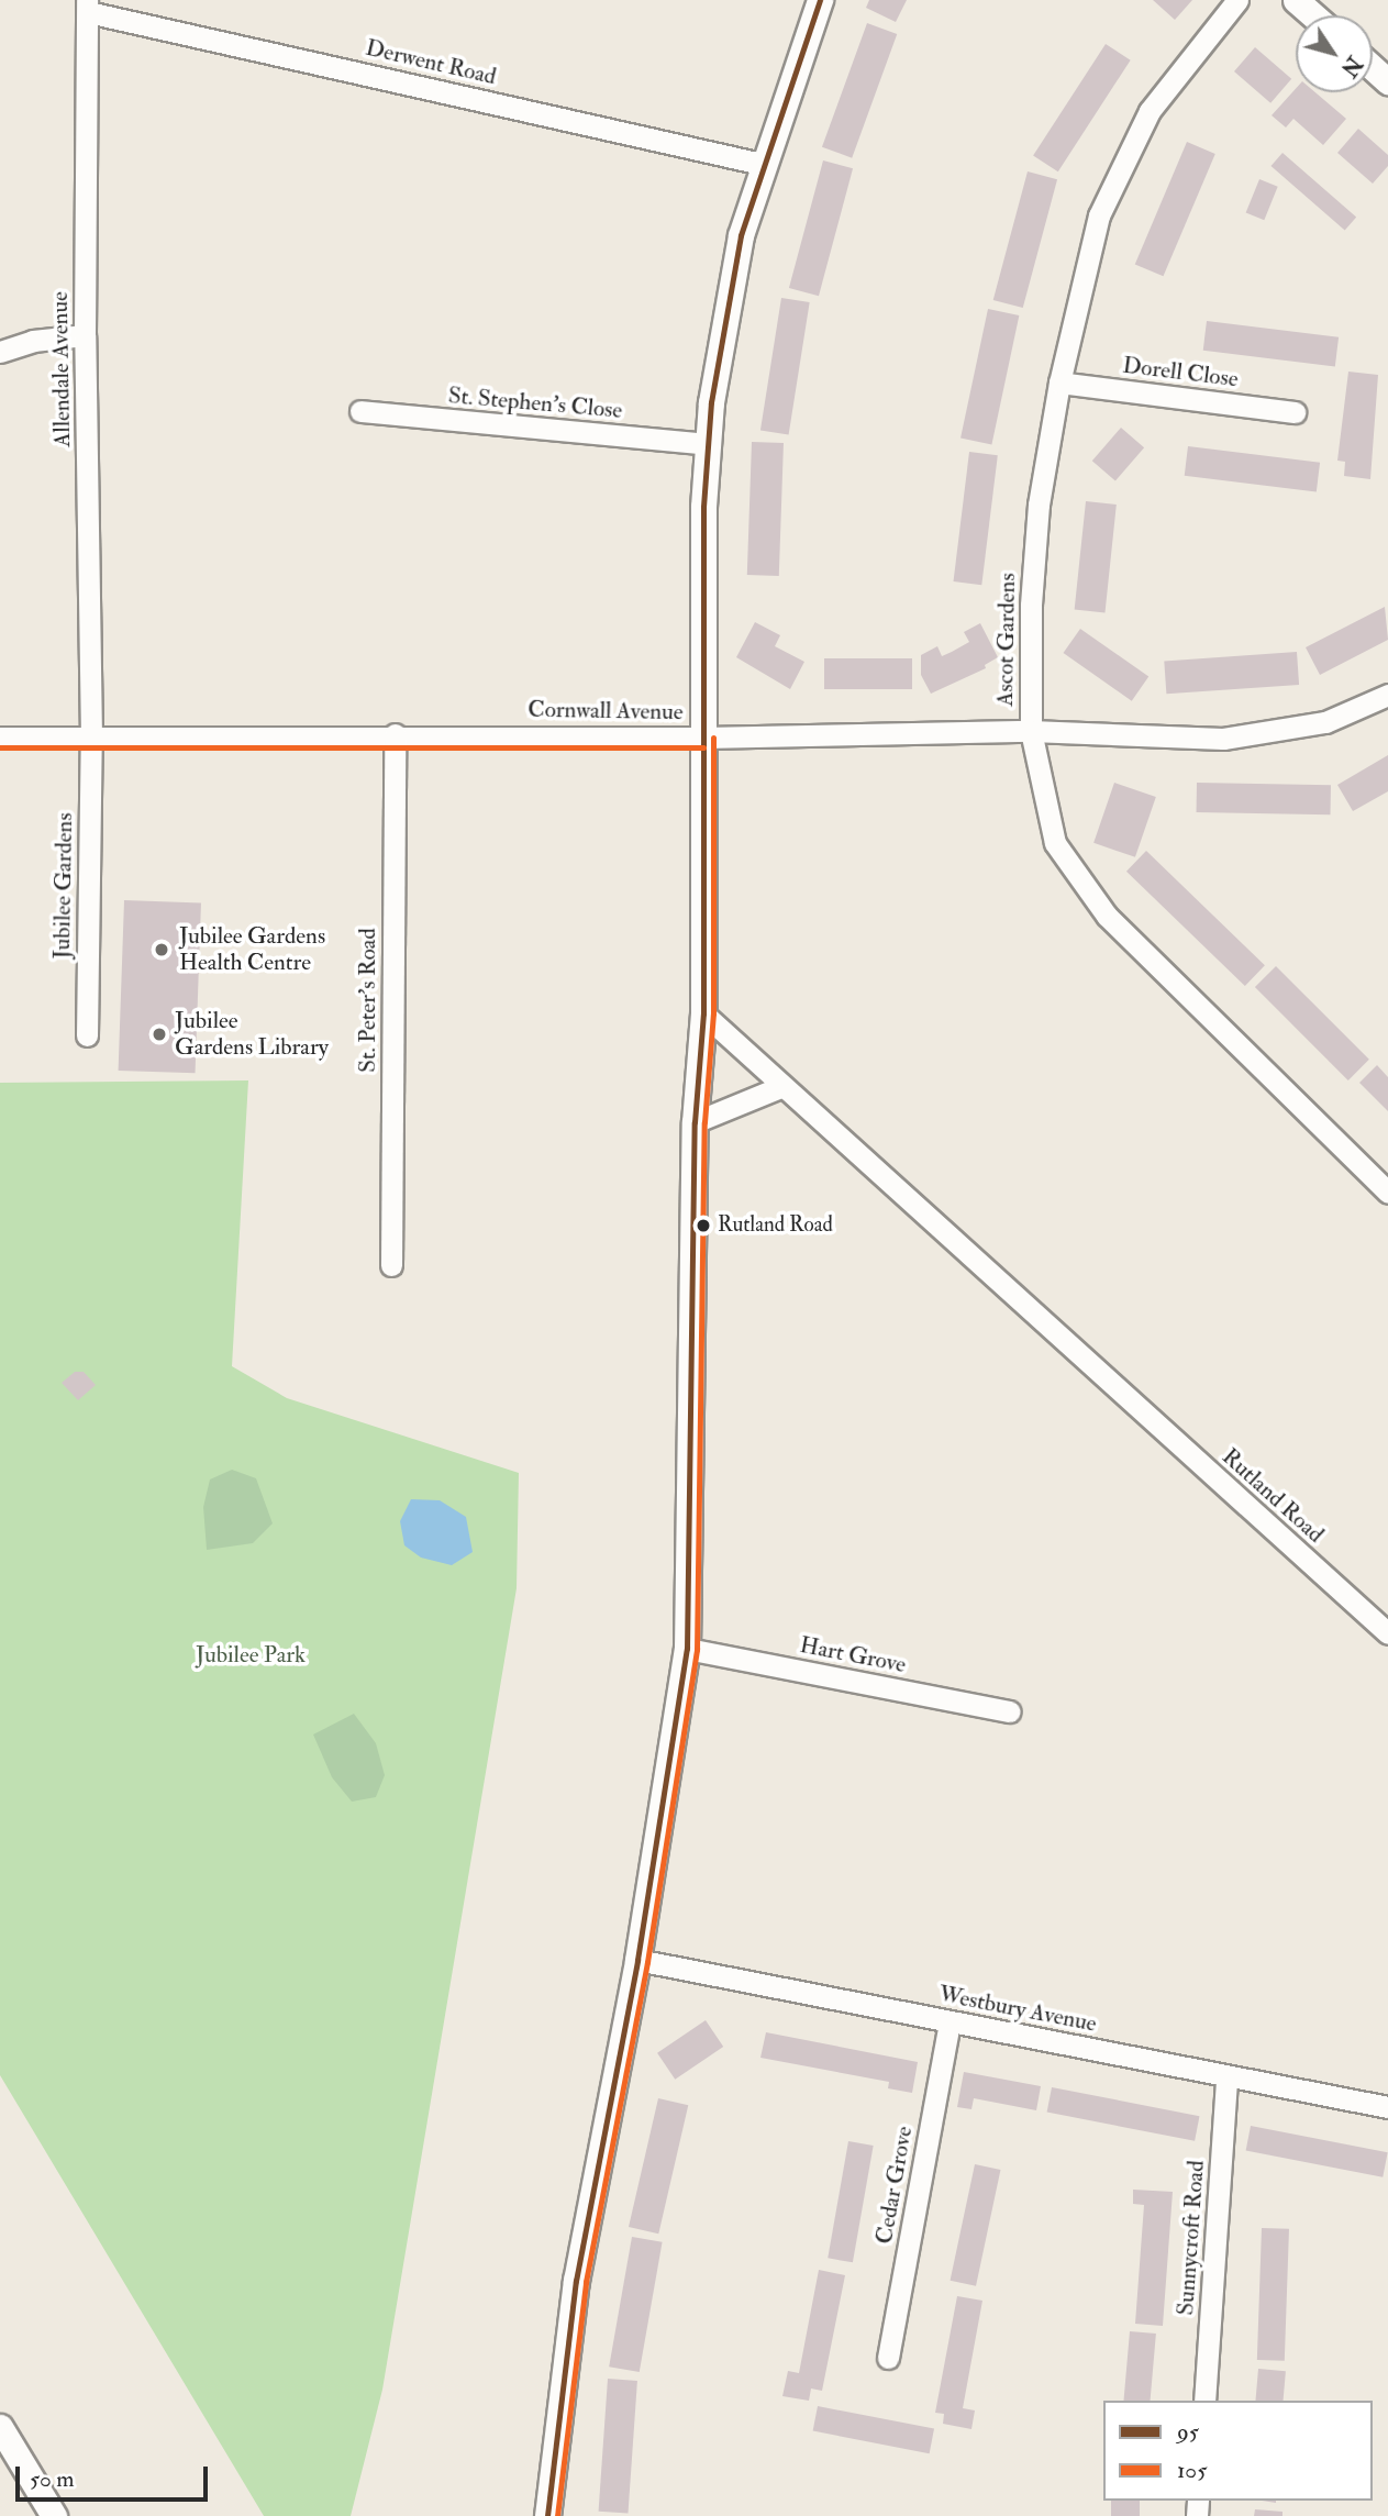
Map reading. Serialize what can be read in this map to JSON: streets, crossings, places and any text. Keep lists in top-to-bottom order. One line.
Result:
{"streets":{"street":["Derwent Road","Allendale Avenue","Dorell Close","St. Stephen's Close","Ascot Gardens","Cornwall Avenue","Jubilee Gardens","St. Peter's Road","Rutland Road","Hart Grove","Westbury Avenue","Cedar Grove","Sunnycroft Road"]},"crossings":[["Derwent Road","Allendale Avenue"],["Allendale Avenue","Cornwall Avenue"],["Allendale Avenue","Jubilee Gardens"],["Dorell Close","Ascot Gardens"],["Ascot Gardens","Cornwall Avenue"],["Cornwall Avenue","Jubilee Gardens"],["Cornwall Avenue","St. Peter's Road"],["Westbury Avenue","Cedar Grove"],["Westbury Avenue","Sunnycroft Road"]],"parks":["Jubilee Park"],"places":["Jubilee Gardens Health Centre","Jubilee Gardens Library","Rutland Road"],"lines":["transit line 95","transit line 105"],"legend":["95","105"],"scale_bar":"50 m","north":"bottom right"}
